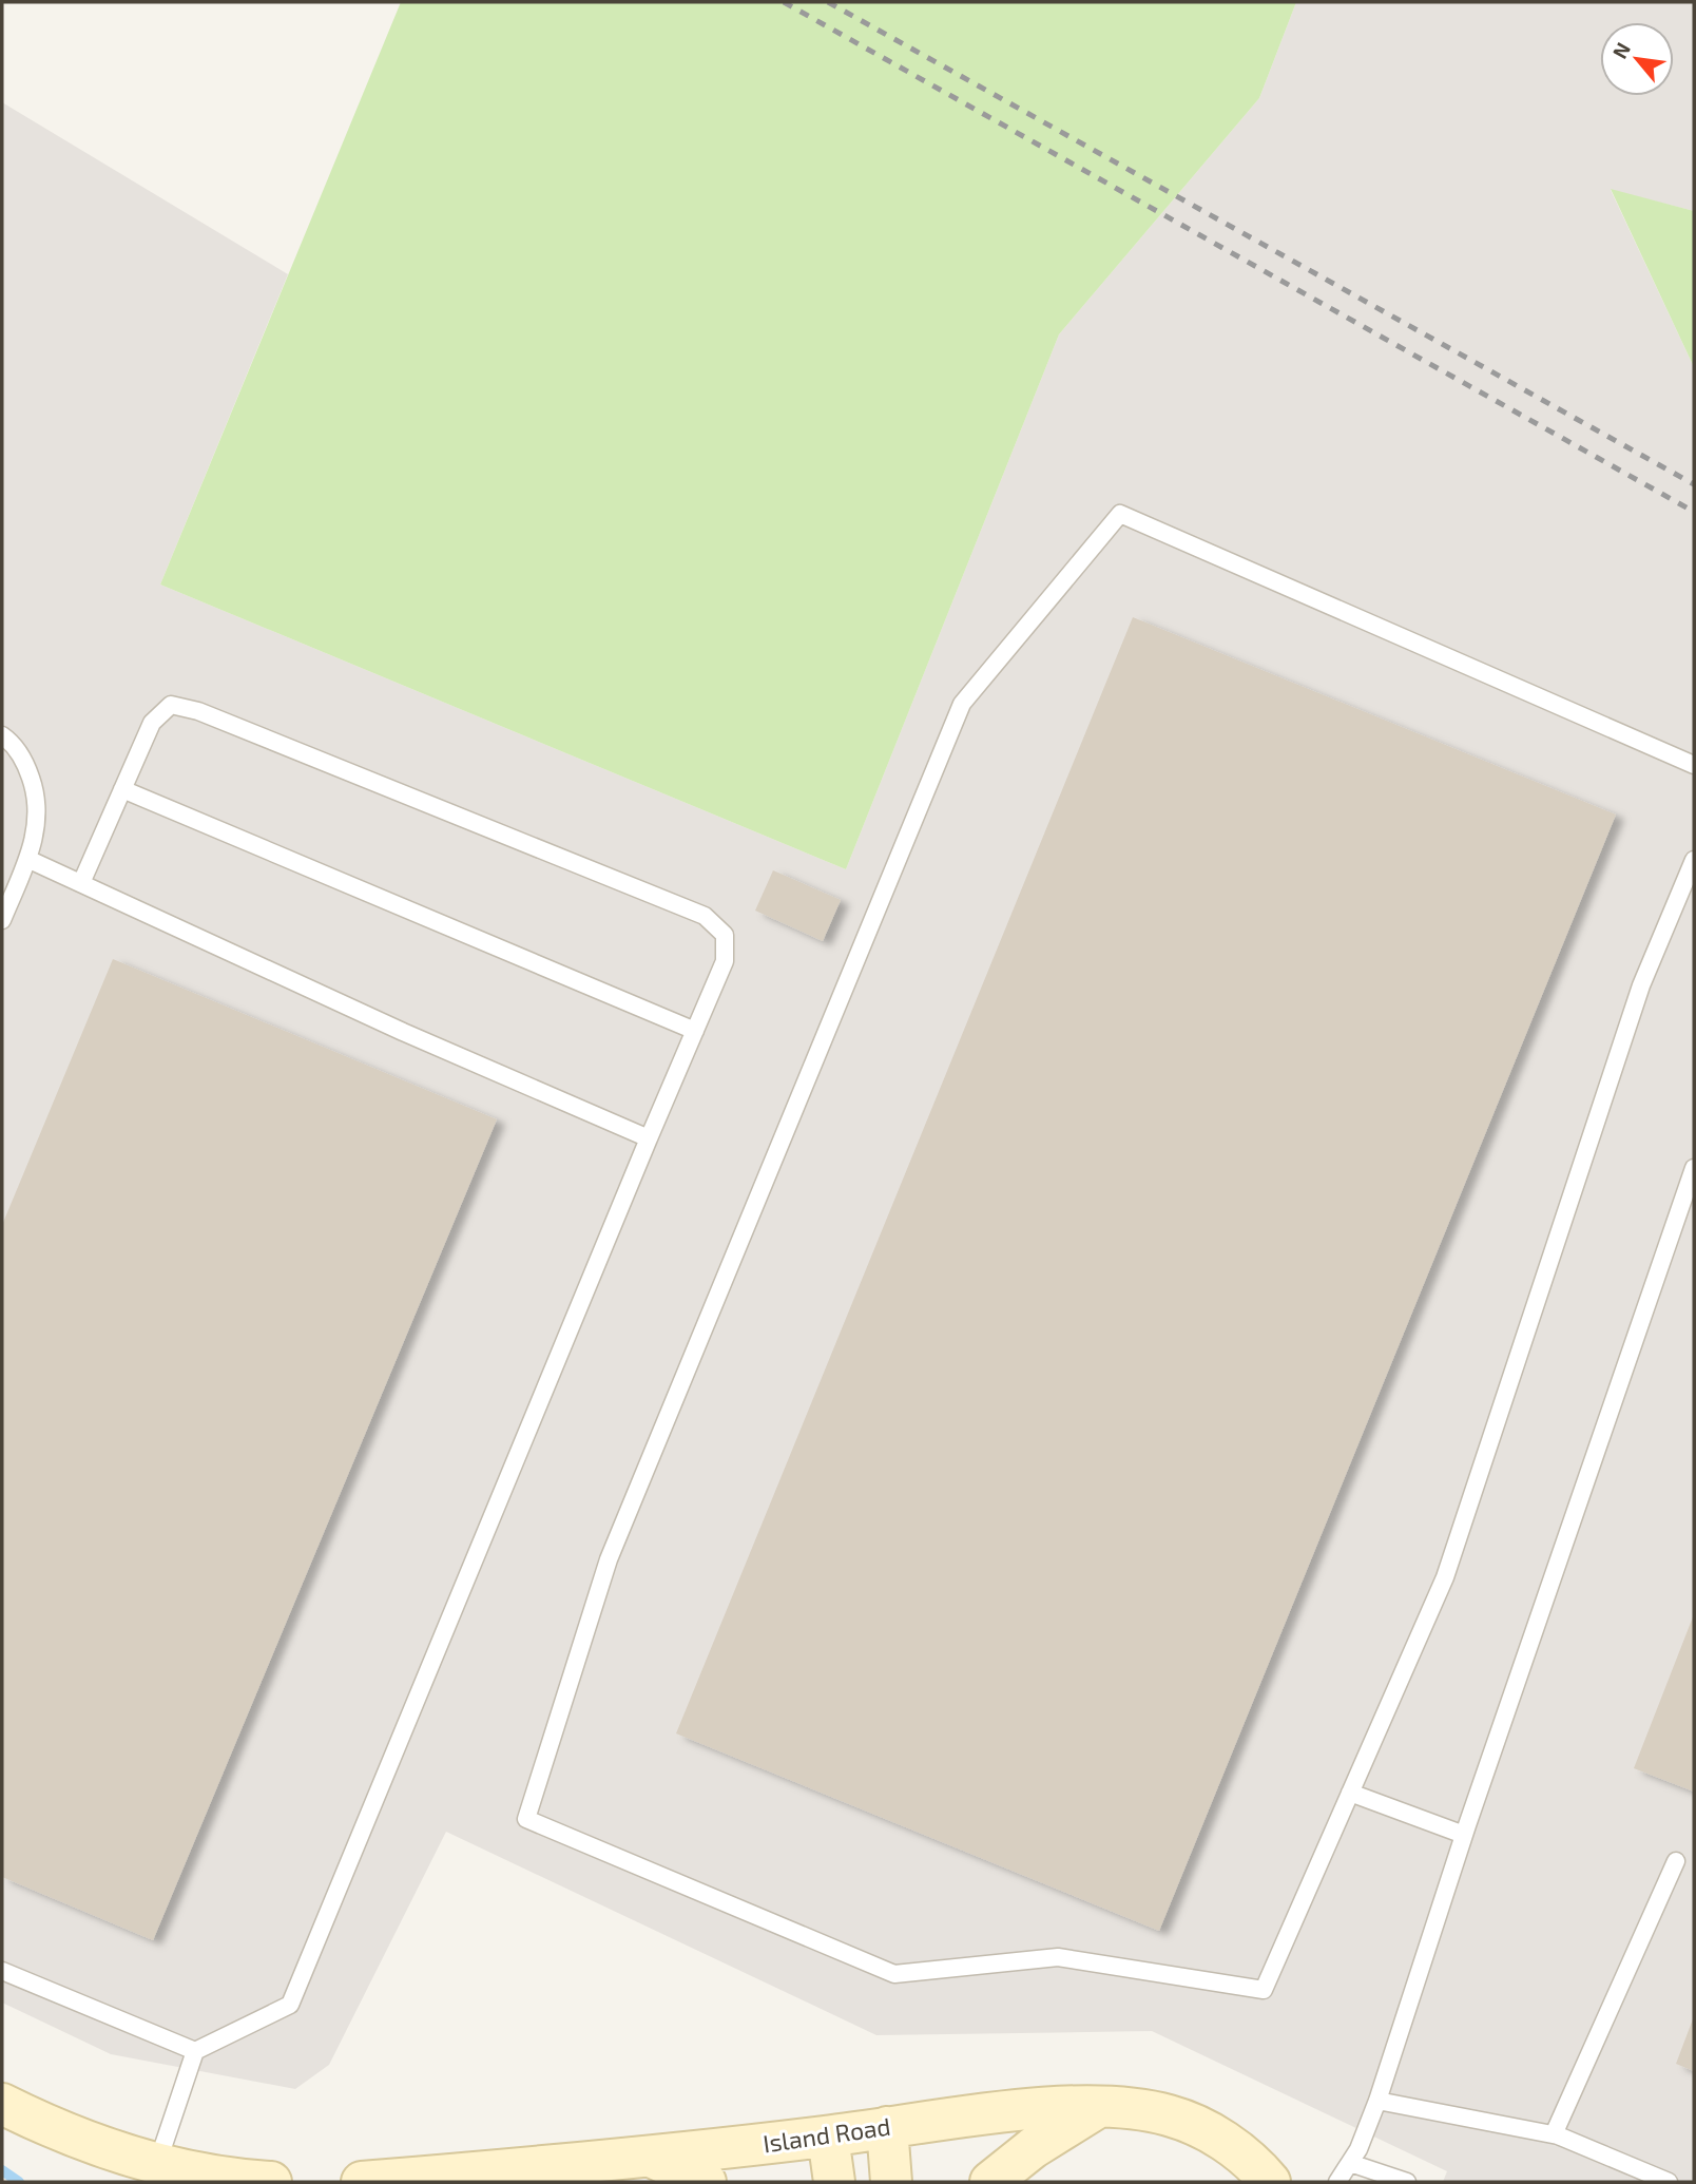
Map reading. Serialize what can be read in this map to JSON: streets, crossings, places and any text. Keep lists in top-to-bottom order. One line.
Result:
{"streets":{"main road":["Island Road"]},"north":"top left"}
